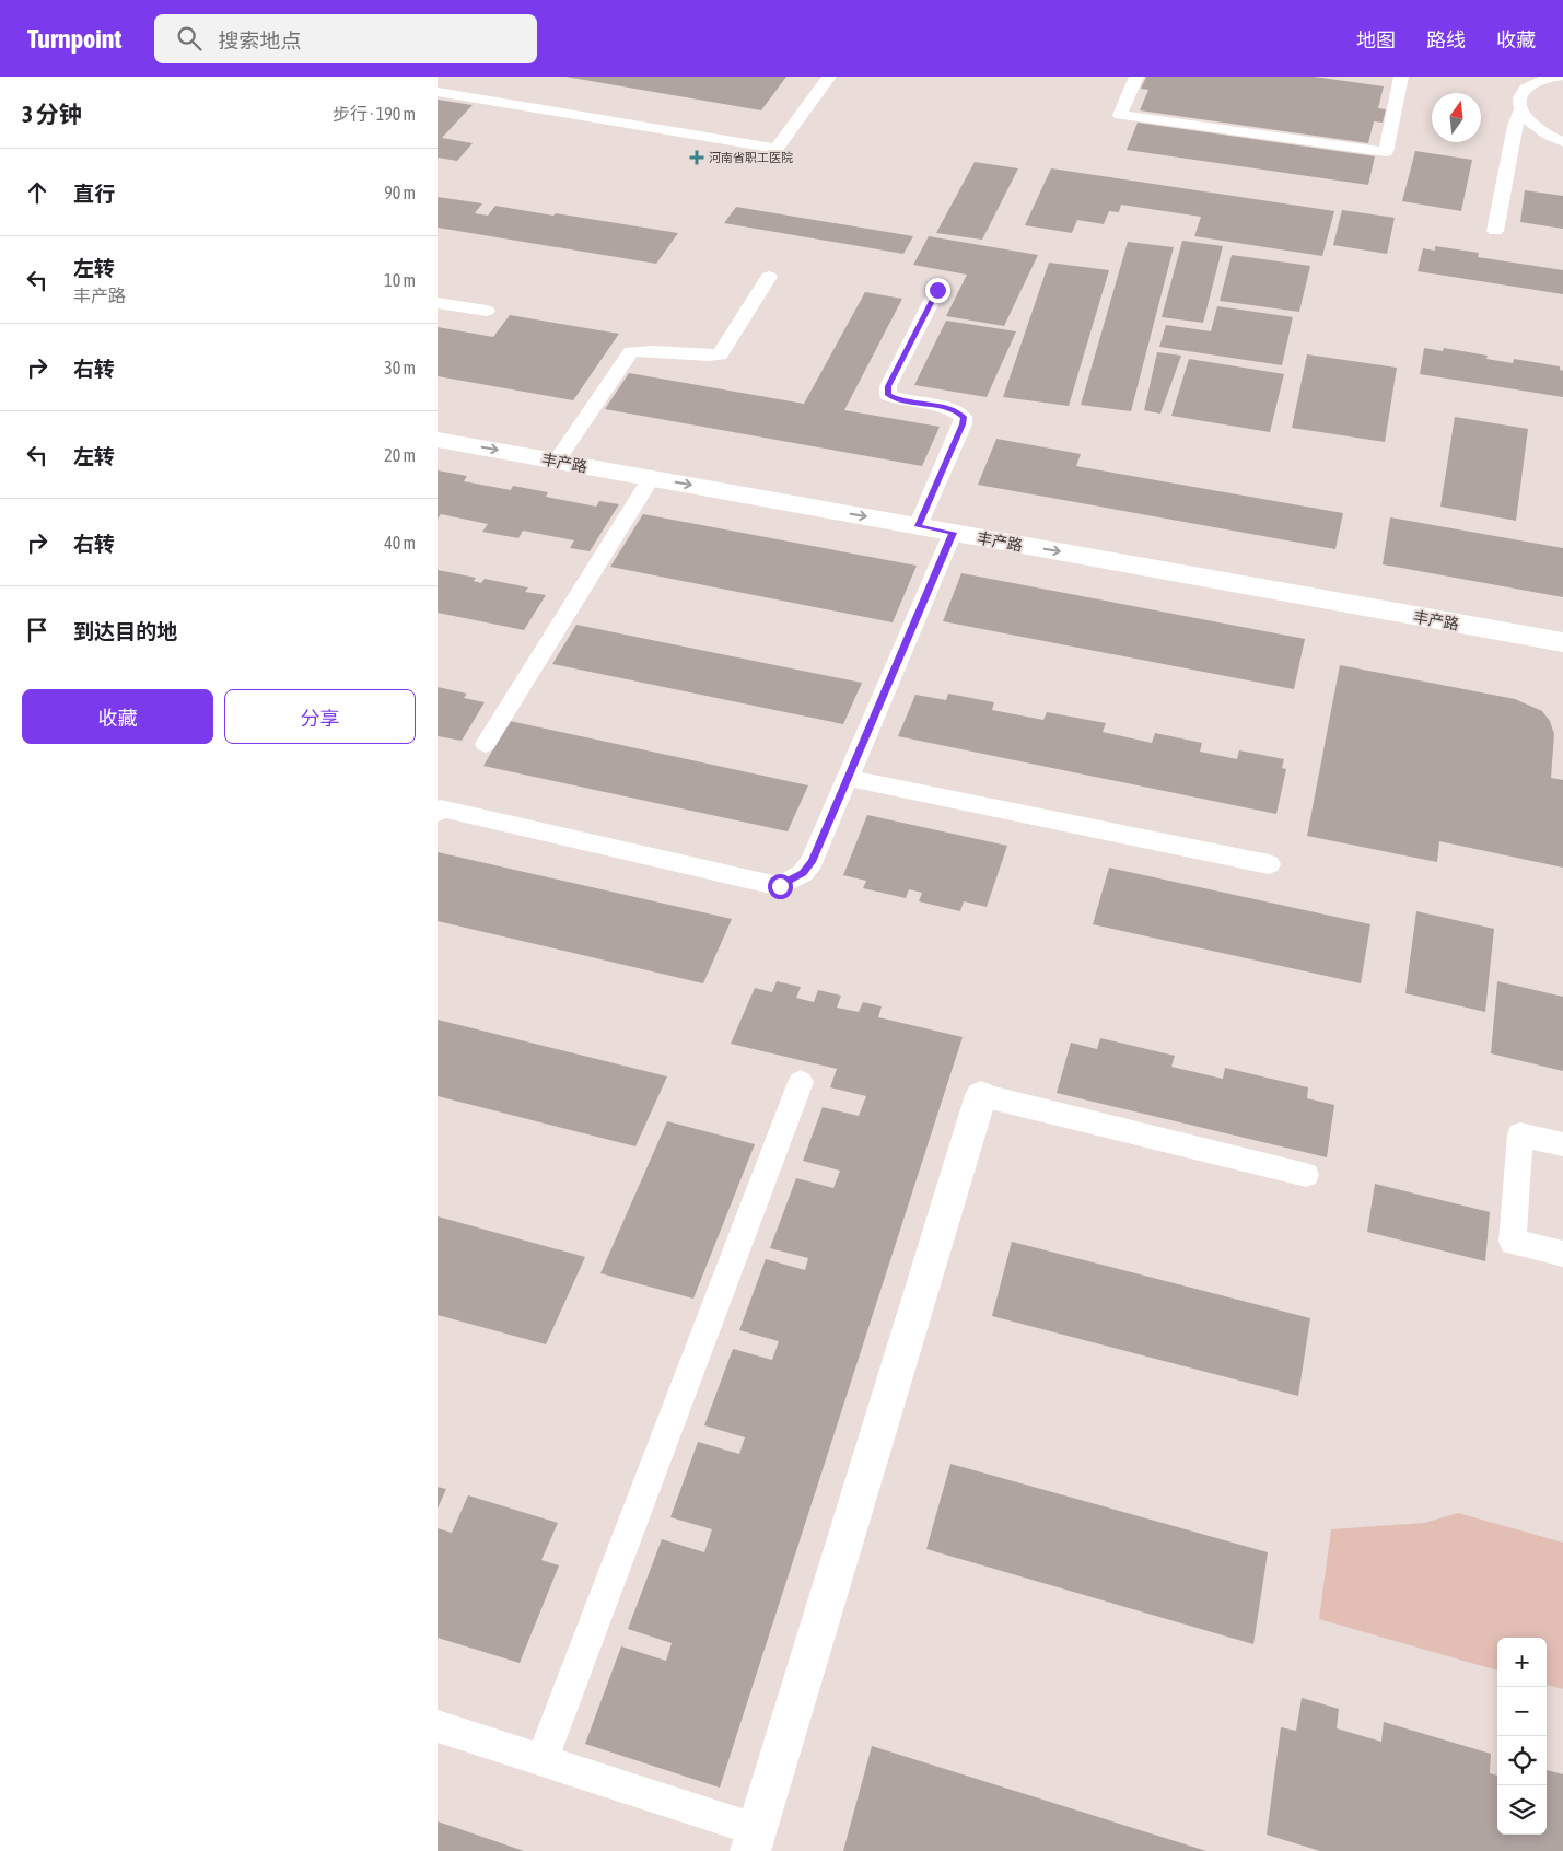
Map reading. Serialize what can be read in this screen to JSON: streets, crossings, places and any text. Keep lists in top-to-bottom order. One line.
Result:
{"streets":{"street":["丰产路"]},"one_way":["丰产路"],"places":{"health":["河南省职工医院"]},"north":"top","page":{"header":"Turnpoint","search":"搜索地点","nav":["地图","路线","收藏"],"heading":["3 分钟","步行 · 190 m"],"list":[["直行","90 m"],["左转","丰产路","10 m"],["右转","30 m"],["左转","20 m"],["右转","40 m"],"到达目的地"],"buttons":["收藏","分享"],"map_buttons":["+","−"]}}
